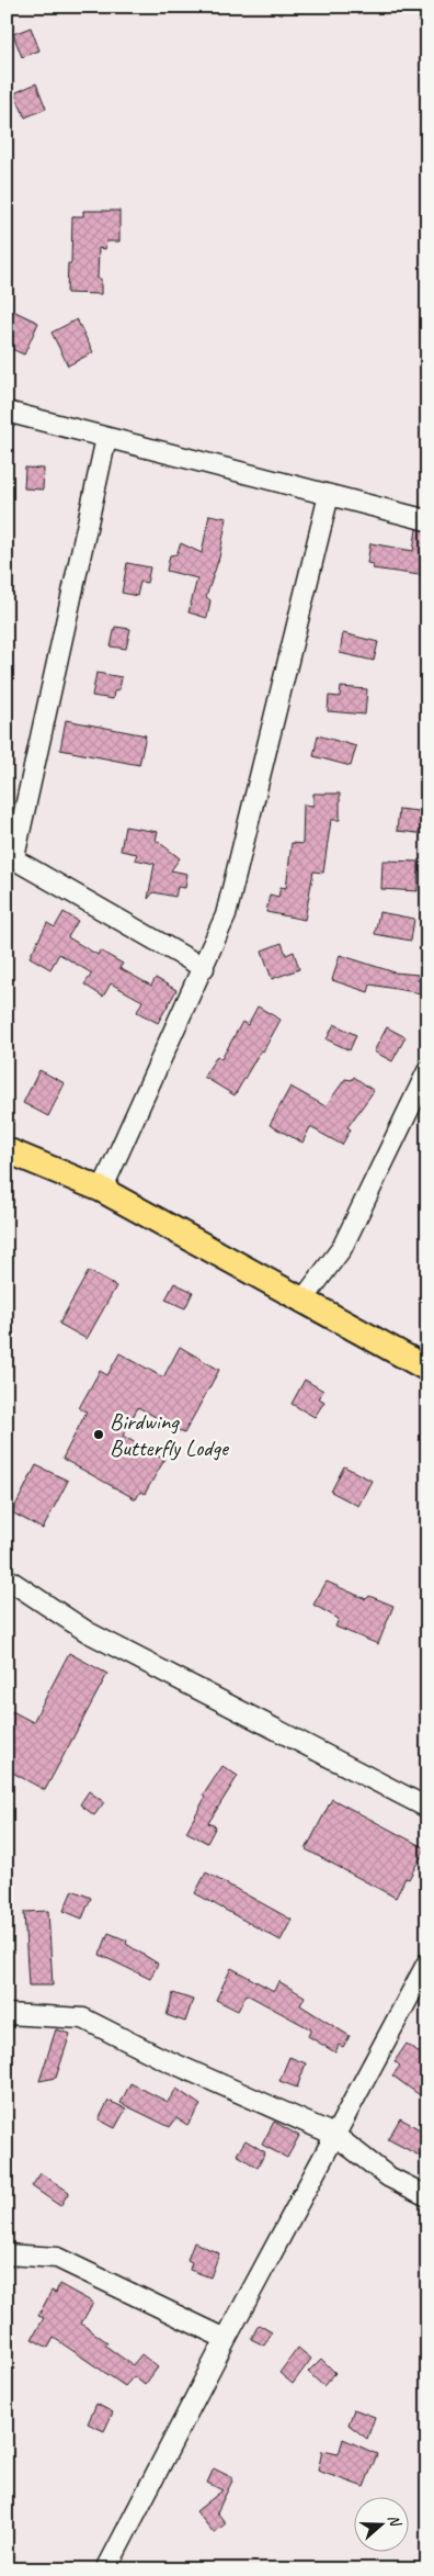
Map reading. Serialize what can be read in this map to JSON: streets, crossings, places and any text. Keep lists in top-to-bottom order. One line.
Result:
{"places":["Birdwing Butterfly Lodge"],"north":"right"}
